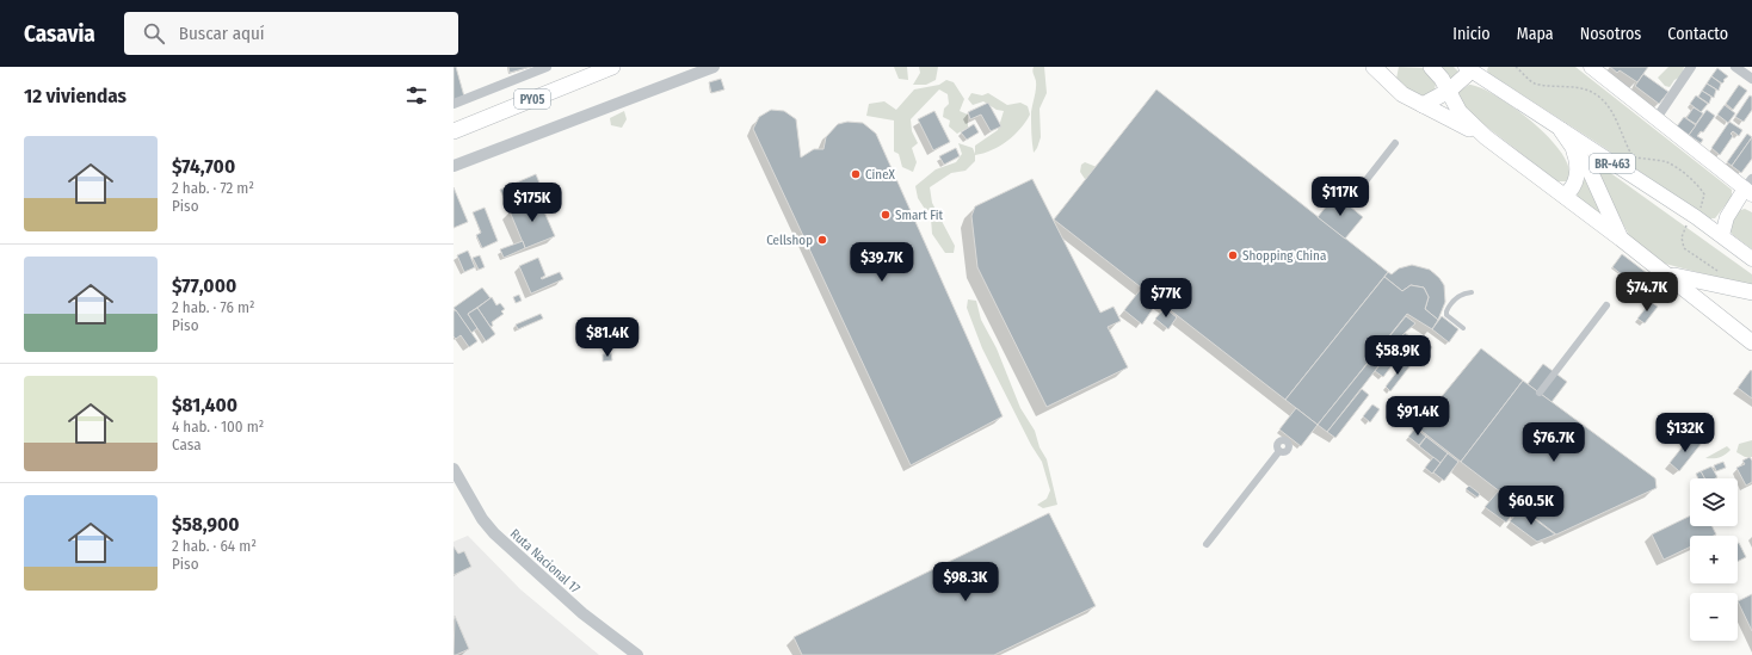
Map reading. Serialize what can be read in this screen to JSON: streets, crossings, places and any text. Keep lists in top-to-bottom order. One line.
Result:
{"streets":{"highway":["PY05"],"main road":["BR-463"],"street":["Ruta Nacional 17"]},"places":["CineX","Smart Fit","Cellshop","Shopping China"],"page":{"header":"Casavia","search":"Buscar aquí","nav":["Inicio","Mapa","Nosotros","Contacto"],"heading":"12 viviendas","list":[{"name":"$74,700","note":"2 hab. · 72 m² · Piso"},{"name":"$77,000","note":"2 hab. · 76 m² · Piso"},{"name":"$81,400","note":"4 hab. · 100 m² · Casa"},{"name":"$58,900","note":"2 hab. · 64 m² · Piso"}],"price":["$117K","$175K","$39.7K","$74.7K","$77K","$81.4K","$58.9K","$91.4K","$132K","$76.7K","$60.5K","$98.3K"],"map_buttons":["+","−"]}}
